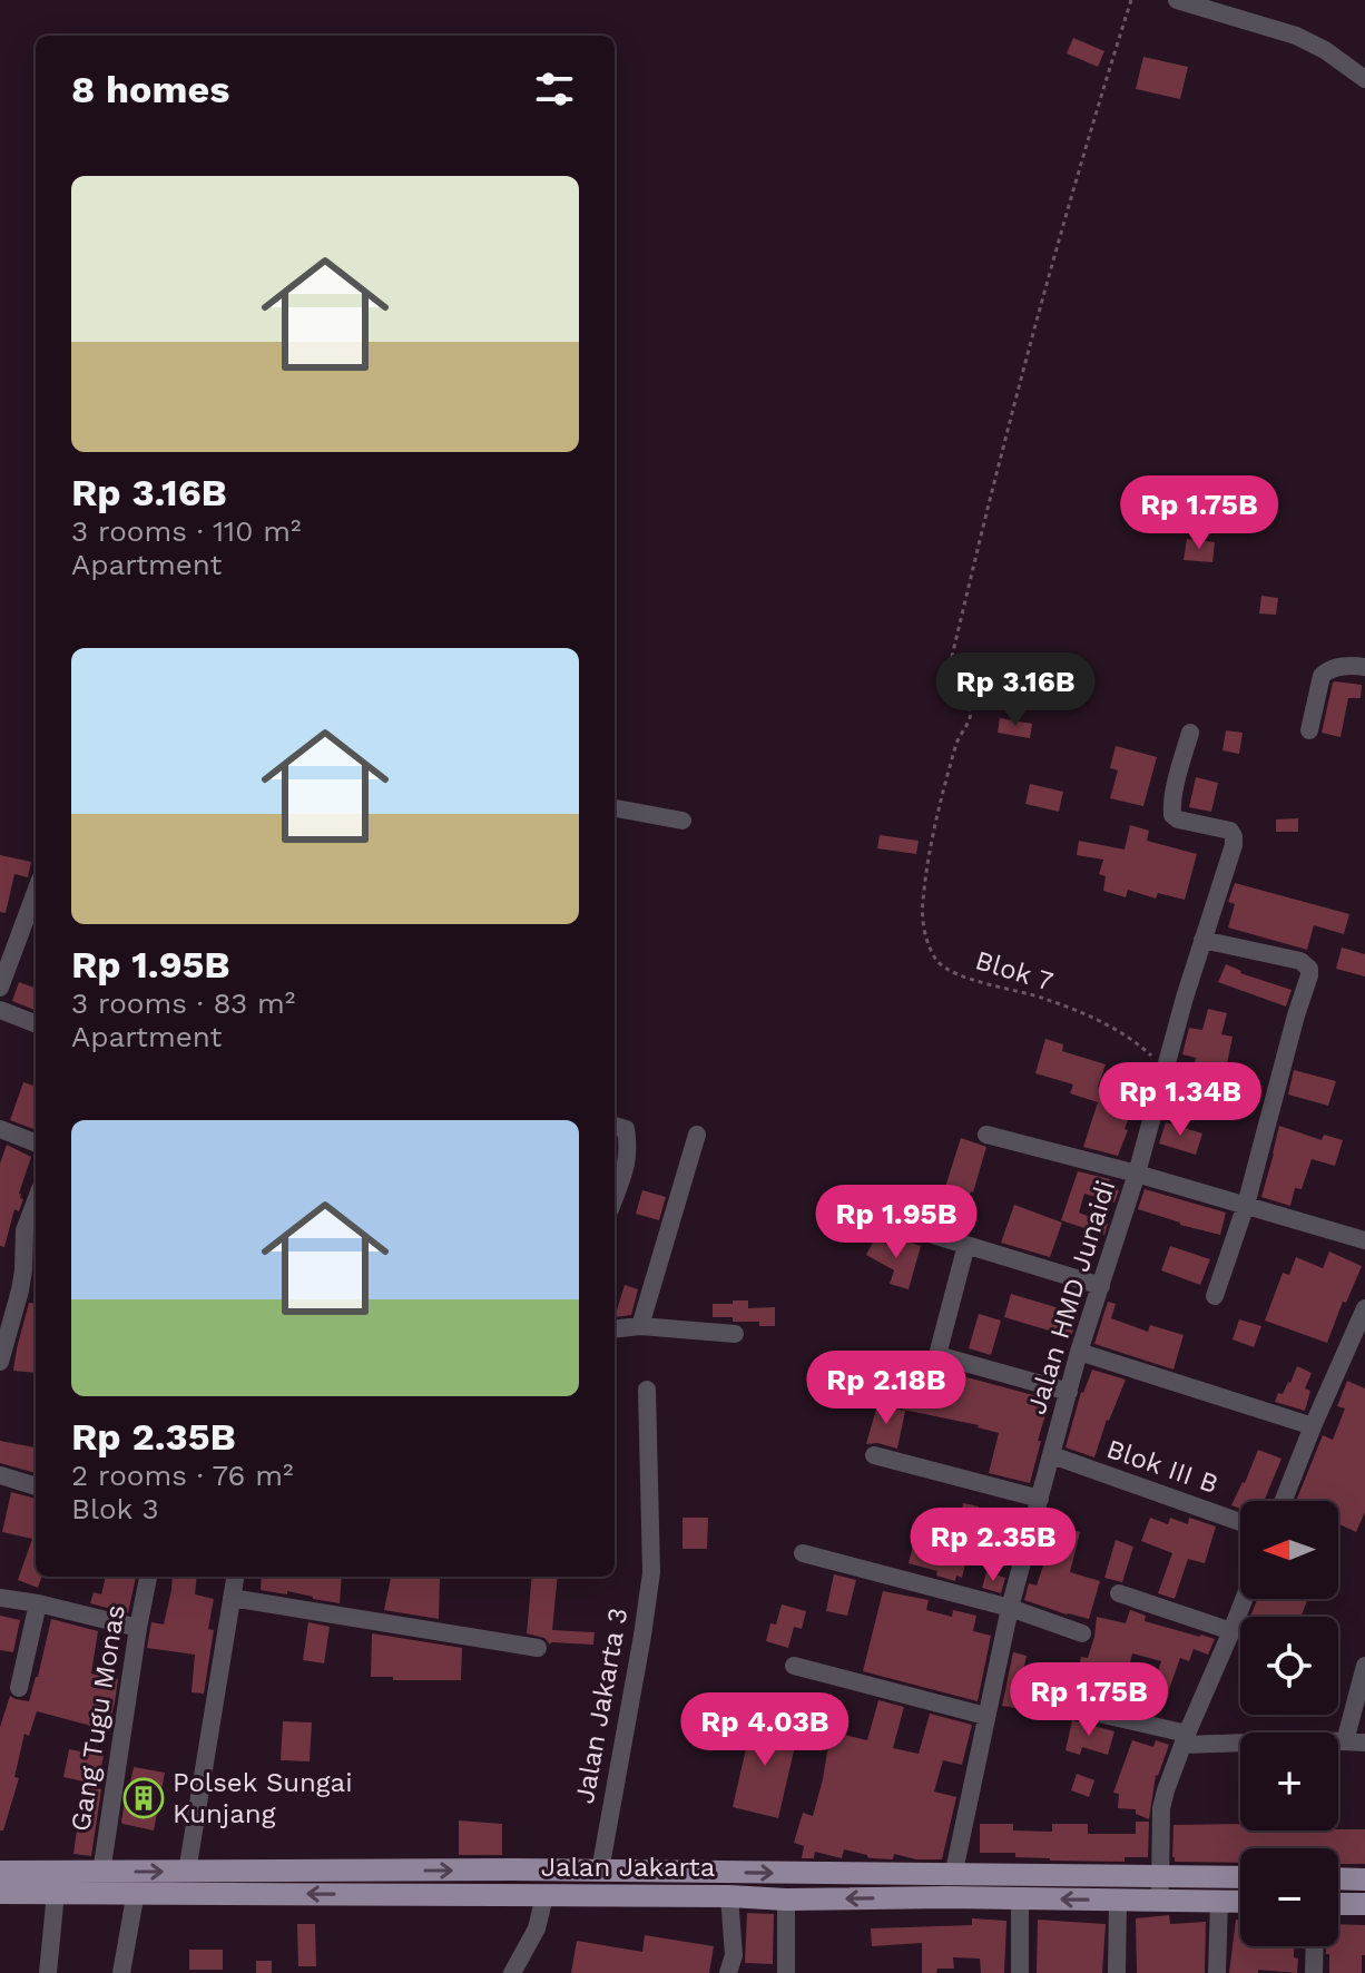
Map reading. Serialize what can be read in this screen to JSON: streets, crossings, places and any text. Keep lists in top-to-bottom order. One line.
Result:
{"streets":{"main road":["Jalan Jakarta"],"street":["Jalan HMD Junaidi","Blok III B","Jalan Jakarta 3","Gang Tugu Monas"],"path":["Blok 7"]},"crossings":[["Blok 7","Jalan HMD Junaidi"],["Jalan HMD Junaidi","Blok III B"],["Jalan HMD Junaidi","Jalan Jakarta"],["Jalan Jakarta 3","Jalan Jakarta"],["Gang Tugu Monas","Jalan Jakarta"]],"places":{"building":["Polsek Sungai Kunjang"]},"north":"left","page":{"heading":"8 homes","list":[{"name":"Rp 3.16B","note":"3 rooms · 110 m² · Apartment"},{"name":"Rp 1.95B","note":"3 rooms · 83 m² · Apartment"},{"name":"Rp 2.35B","note":"2 rooms · 76 m² · Blok 3"}],"price":["Rp 1.75B","Rp 3.16B","Rp 1.34B","Rp 1.95B","Rp 2.18B","Rp 2.35B","Rp 1.75B","Rp 4.03B"],"map_buttons":["+","−"]}}
